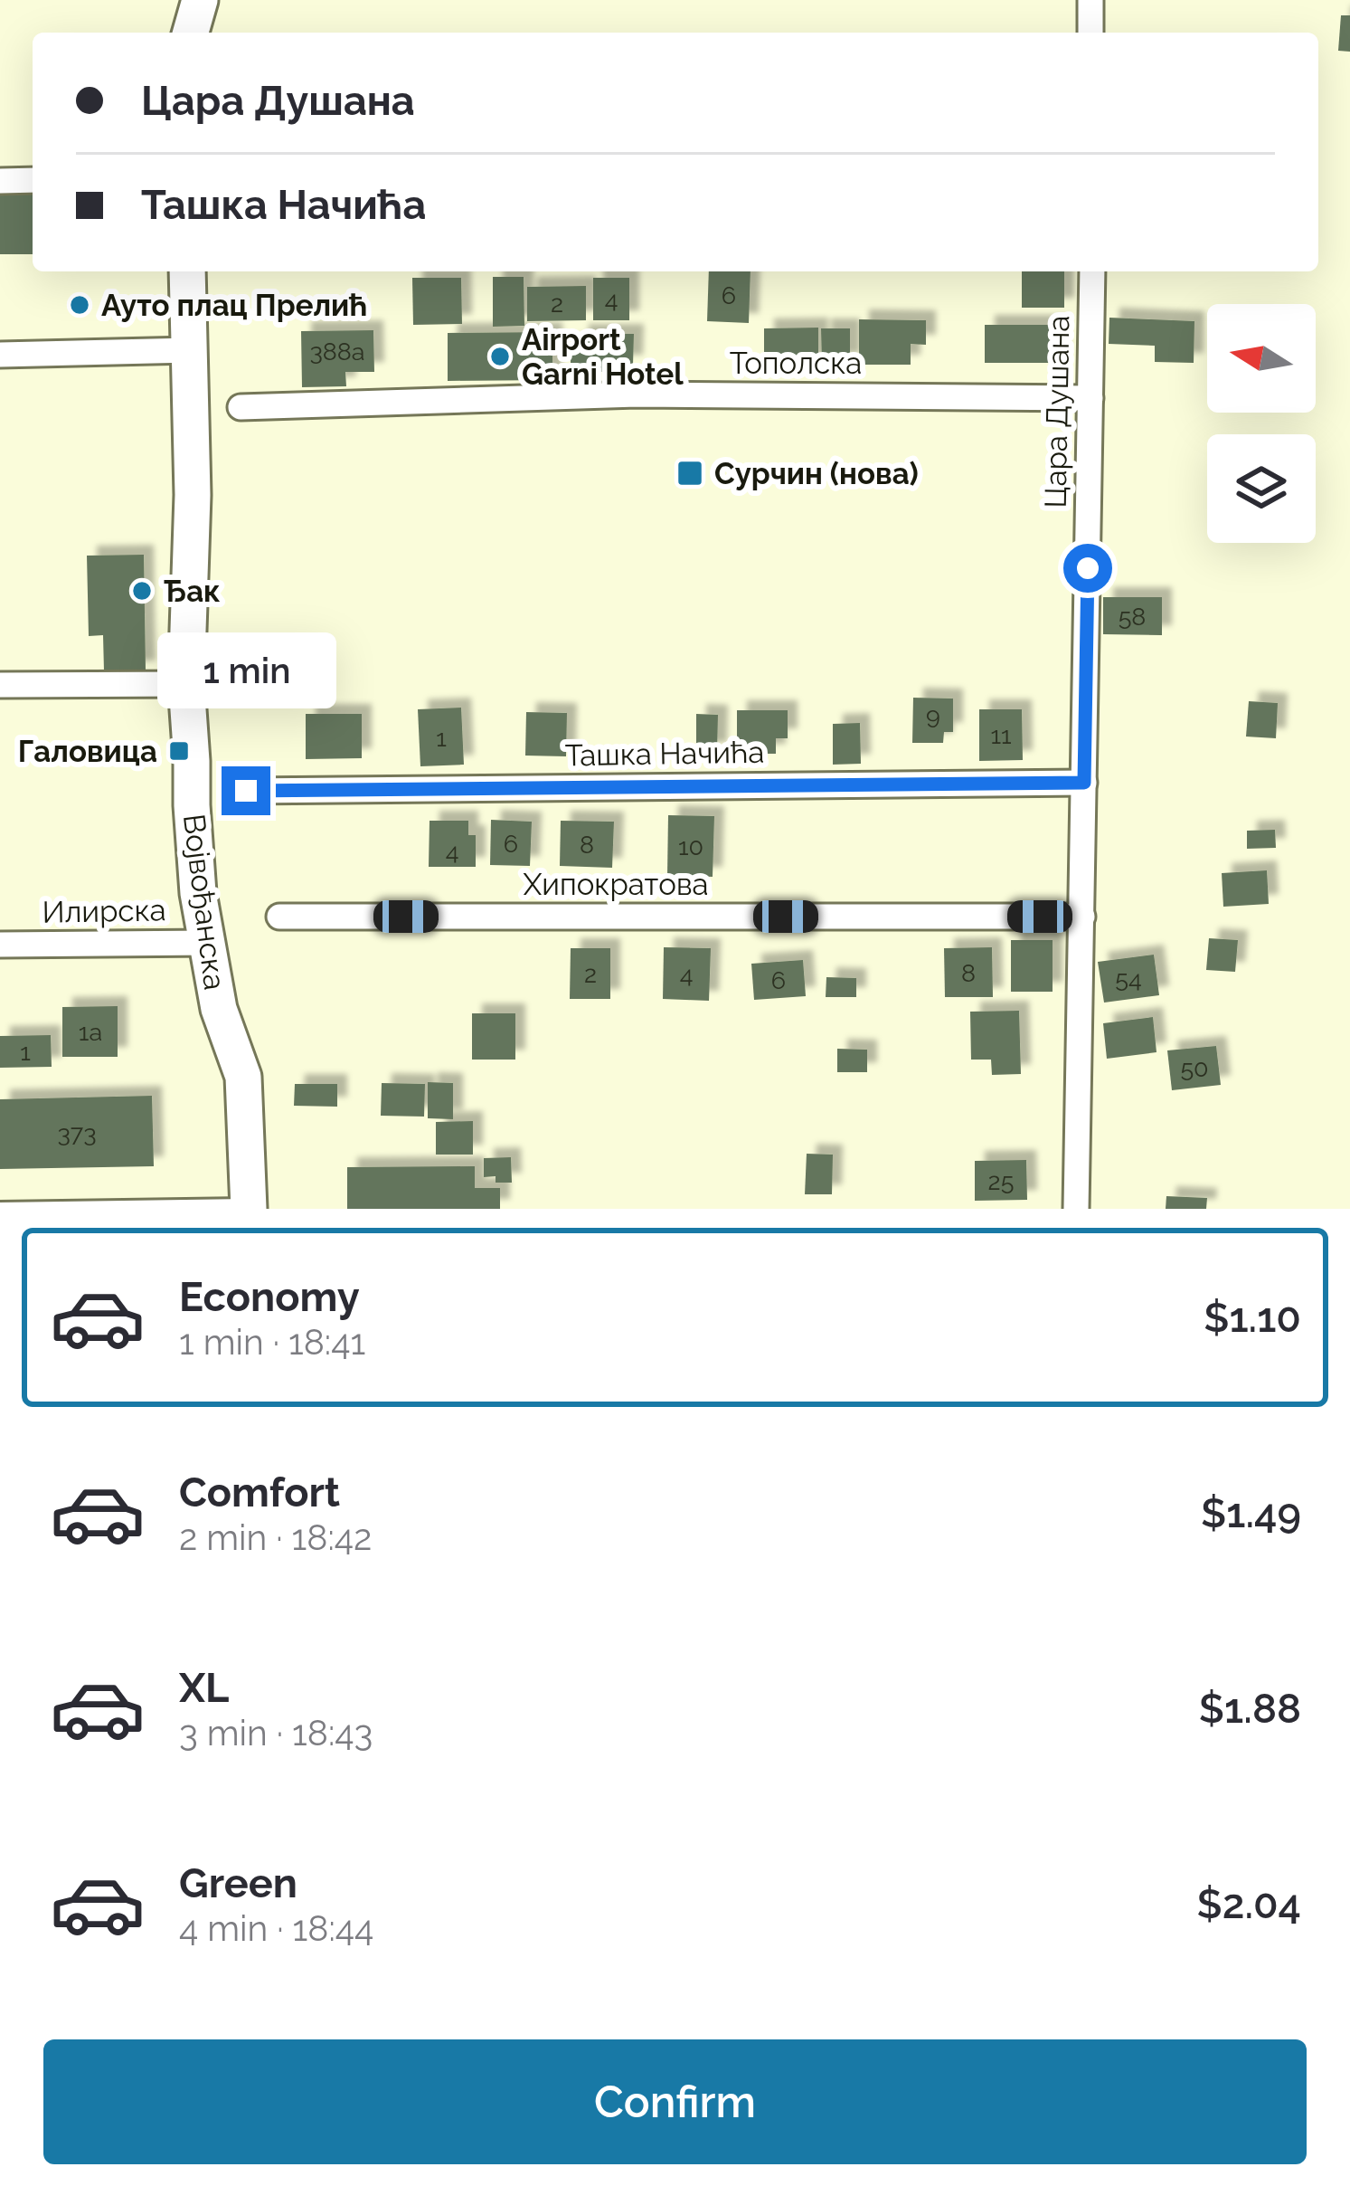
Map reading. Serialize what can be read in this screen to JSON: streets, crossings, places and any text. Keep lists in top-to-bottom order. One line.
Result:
{"streets":{"main road":["Војвођанска"],"street":["Тополска","Цара Душана","Ташка Начића","Хипократова","Илирска"]},"crossings":[["Тополска","Цара Душана"],["Цара Душана","Ташка Начића"],["Цара Душана","Хипократова"],["Војвођанска","Илирска"]],"places":{"other":["Ауто плац Прелић","Airport Garni Hotel","Ђак"],"transit":["Сурчин (нова)","Галовица"]},"house_numbers":["6","4","2","388a","58","9","11","1","6","8","10","4","8","2","4","54","6","1a","1","50","373","25"],"north":"left","page":{"banner":["Цара Душана","Ташка Начића"],"bubble":"1 min","list":[{"name":"Economy","note":"1 min · 18:41","value":"$1.10"},{"name":"Comfort","note":"2 min · 18:42","value":"$1.49"},{"name":"XL","note":"3 min · 18:43","value":"$1.88"},{"name":"Green","note":"4 min · 18:44","value":"$2.04"}],"buttons":"Confirm"}}
